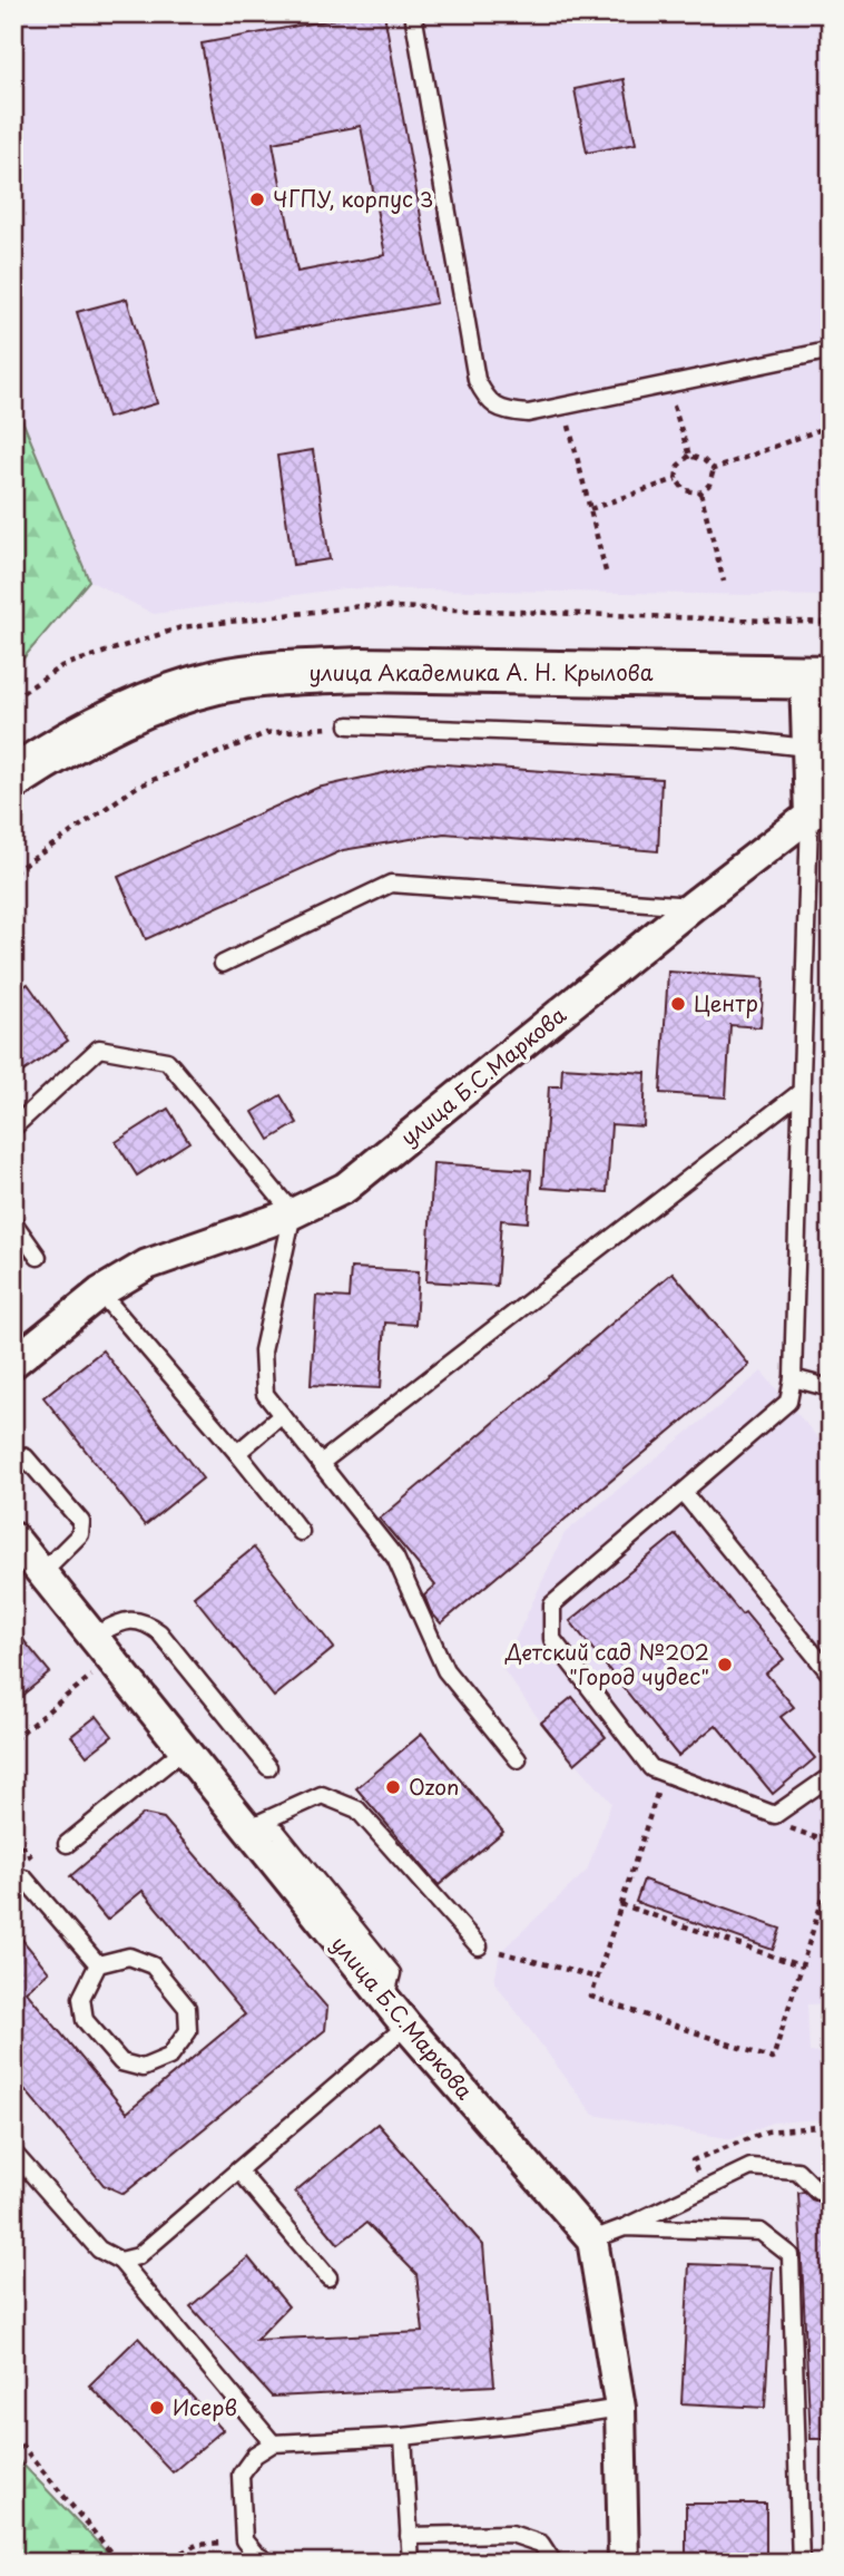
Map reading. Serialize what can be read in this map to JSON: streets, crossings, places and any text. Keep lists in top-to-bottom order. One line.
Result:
{"streets":{"main road":["улица Академика А. Н. Крылова"],"street":["улица Б.С.Маркова"]},"places":["ЧГПУ, корпус 3","Центр","Детский сад №202 \"Город чудес\"","Ozon","Исерв"]}
